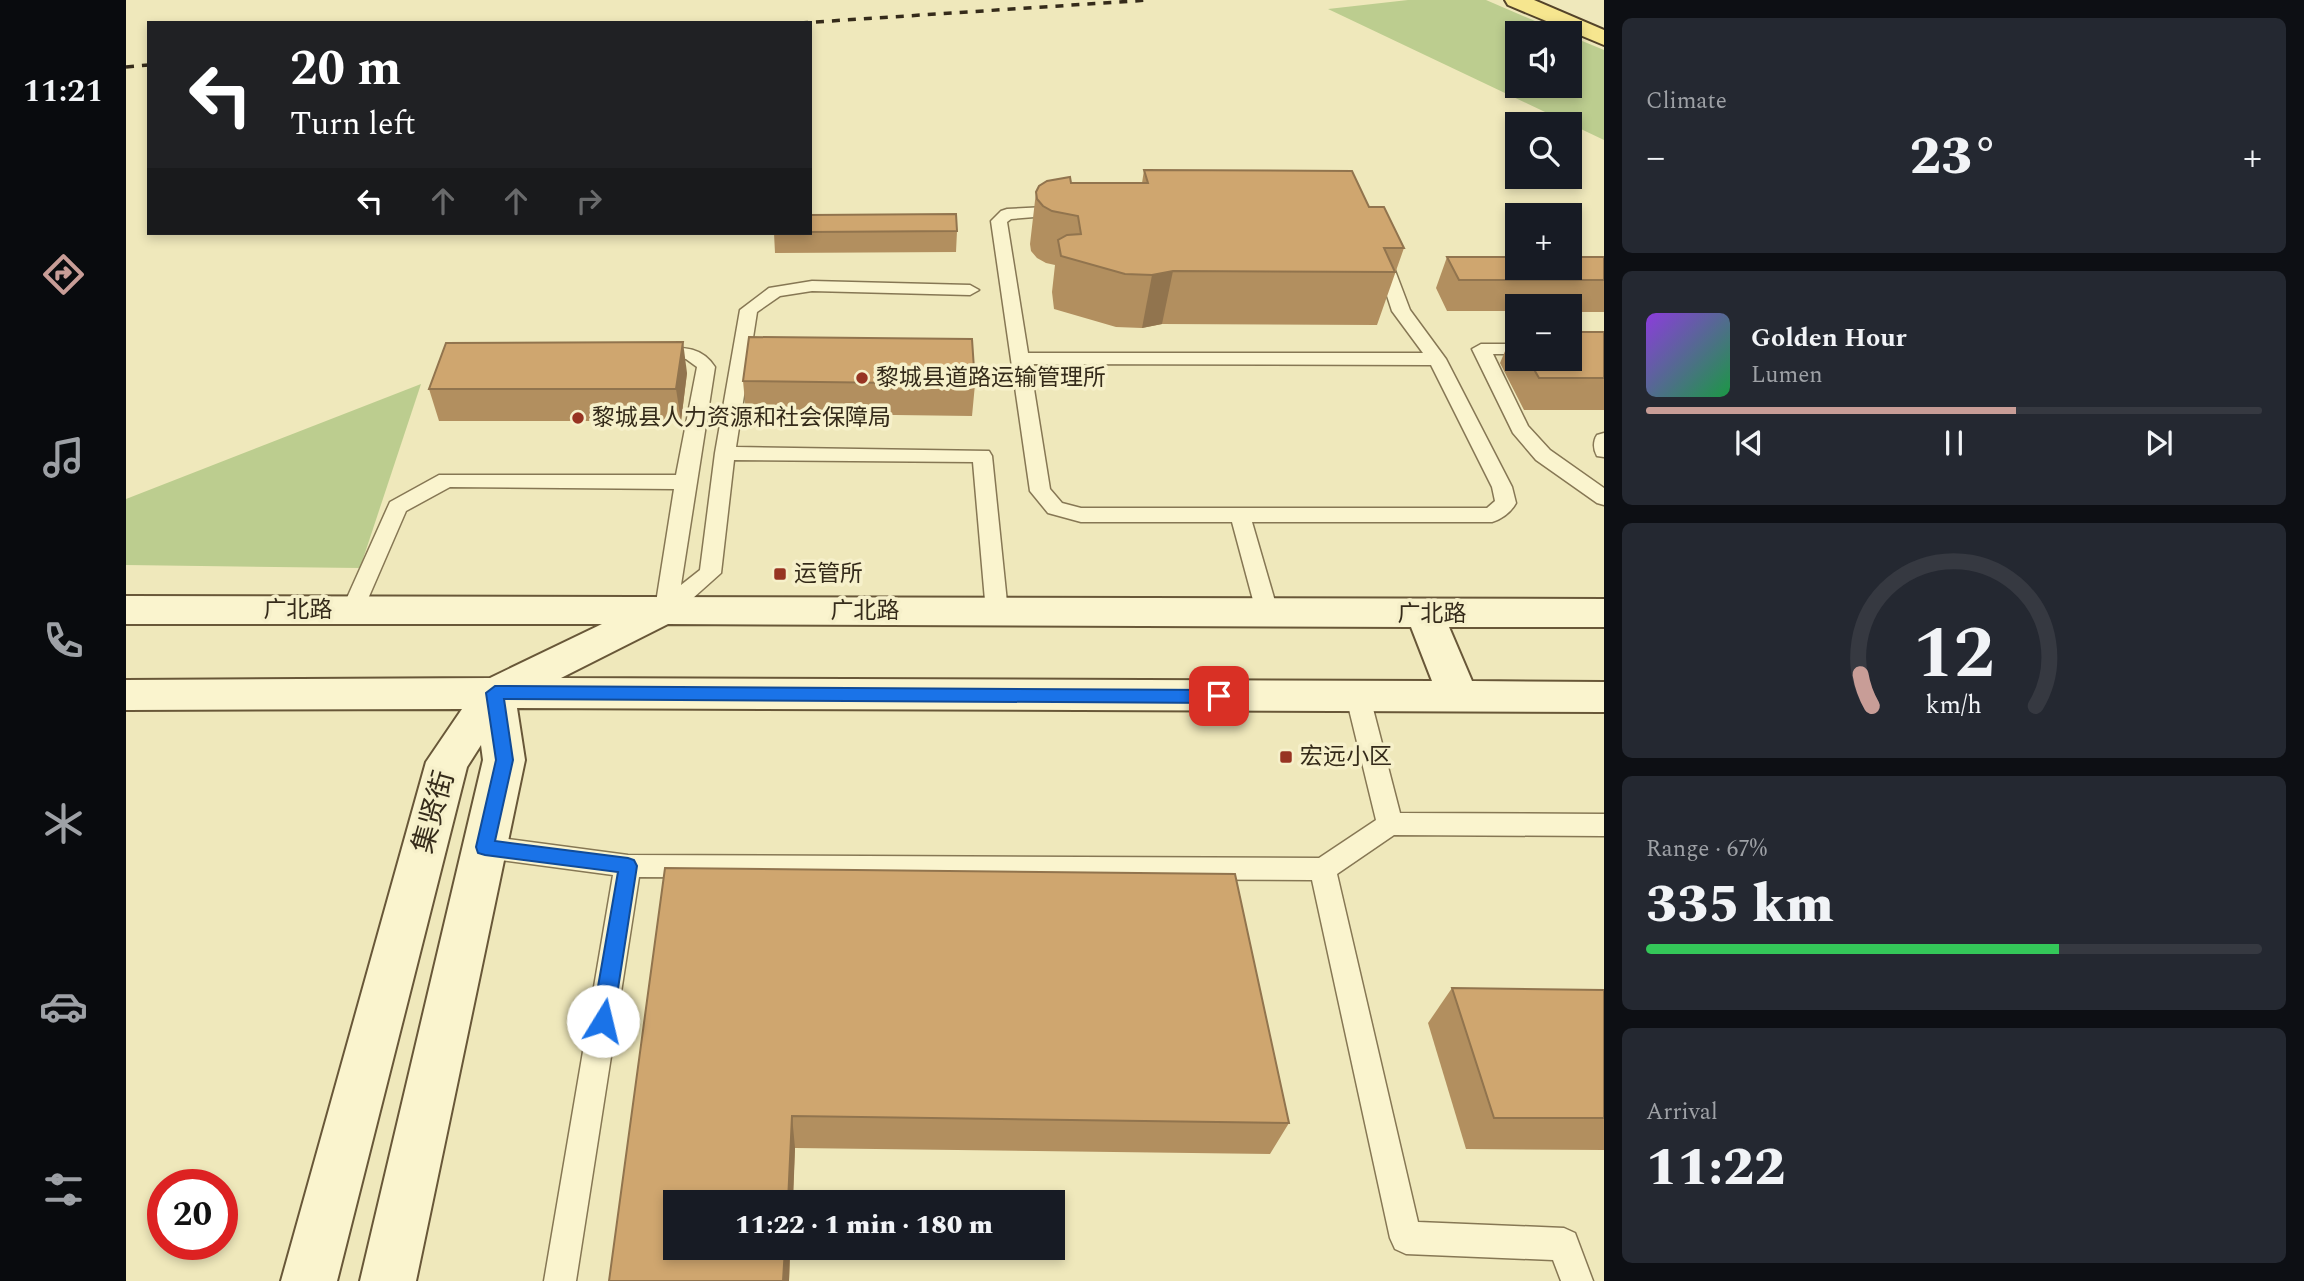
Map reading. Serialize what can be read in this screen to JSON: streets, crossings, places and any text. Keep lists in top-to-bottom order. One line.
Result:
{"streets":{"main road":["广北路","集贤街"]},"places":{"other":["黎城县道路运输管理所","黎城县人力资源和社会保障局"],"transit":["运管所","宏远小区"]},"page":{"tabs":"11:21","tile":["Climate",["Range · 67%","335 km"],["Arrival","11:22"]],"map_buttons":["+","−"],"turn":["20 m","Turn left"],"heat":["−","23°","+"],"song":["Golden Hour","Lumen"],"limit":"20","trip":"11:22 · 1 min · 180 m","gauge":["12","km/h"]}}
